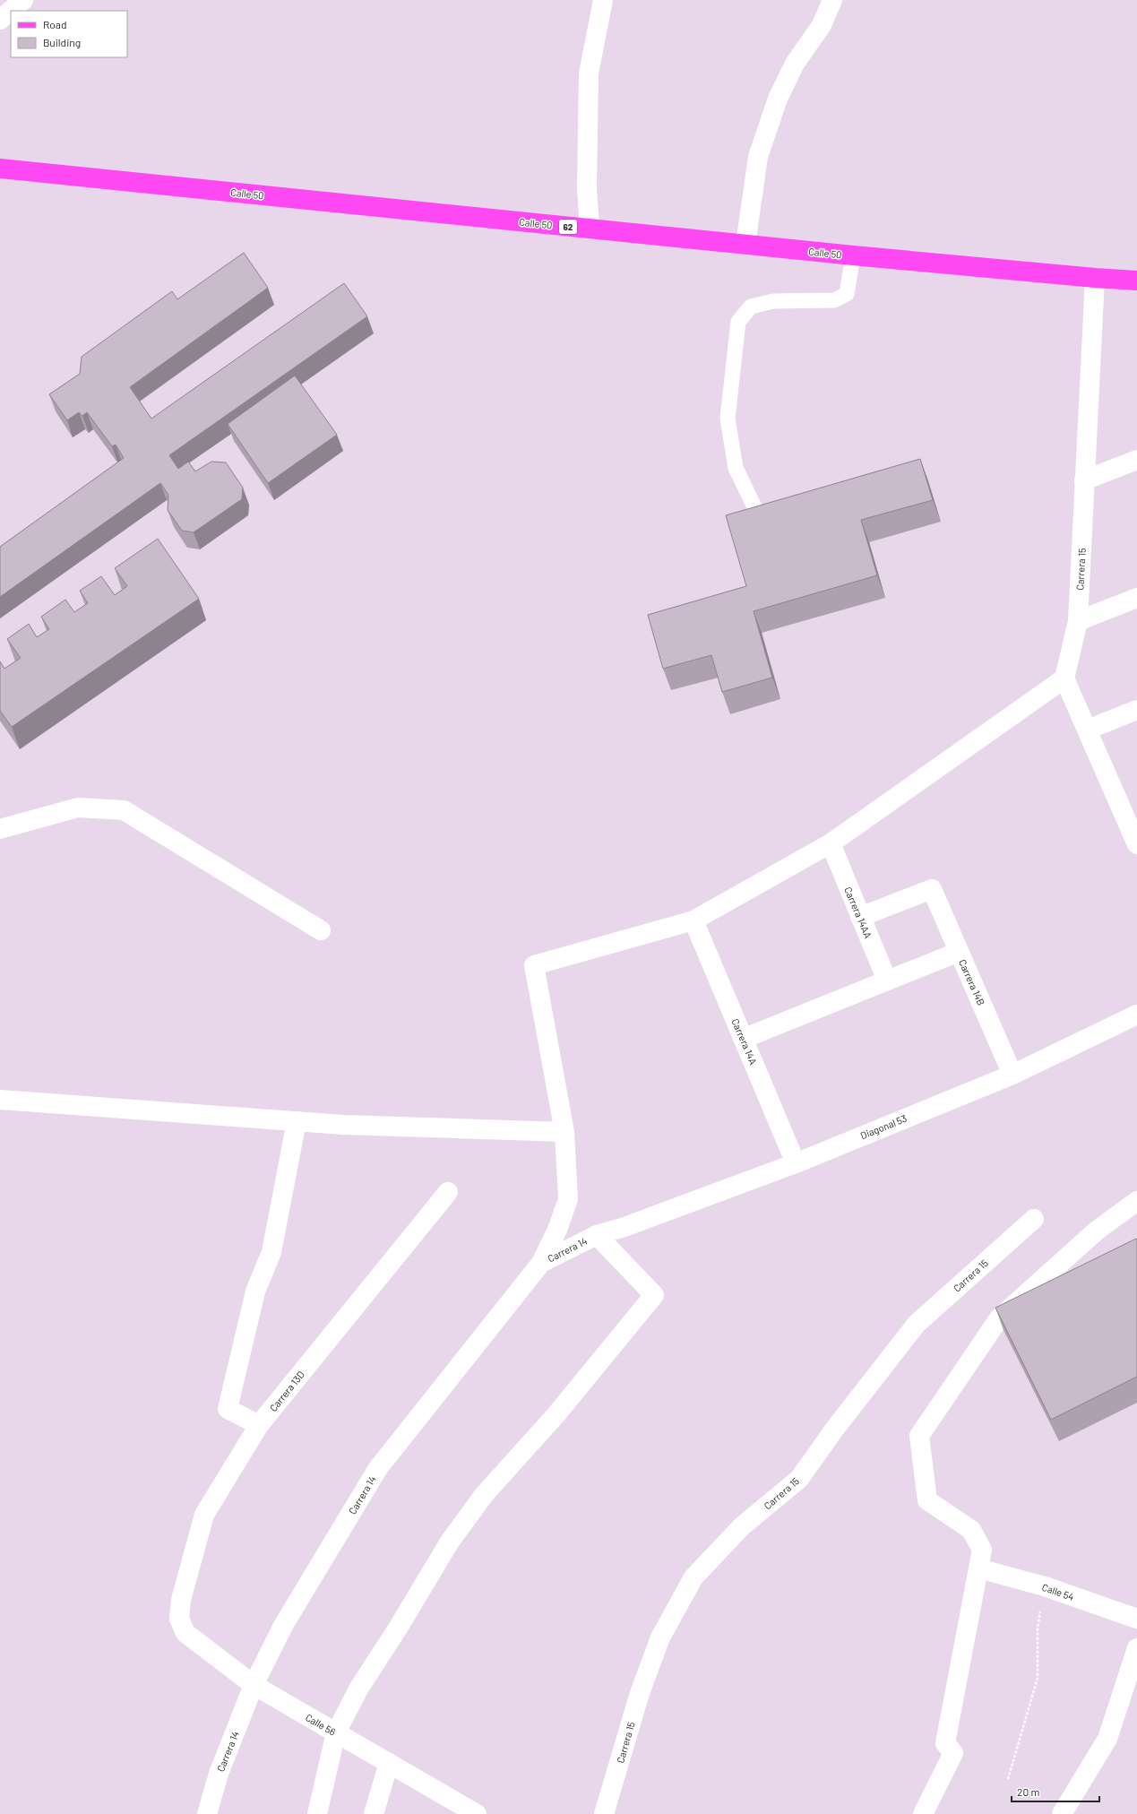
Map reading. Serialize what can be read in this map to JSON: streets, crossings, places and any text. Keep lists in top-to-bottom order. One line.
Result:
{"streets":{"main road":["Calle 50","62"],"street":["Carrera 15","Carrera 14AA","Carrera 14B","Carrera 14A","Diagonal 53","Carrera 14","Carrera 13D","Calle 54","Calle 56"]},"crossings":[["Calle 50","Carrera 15"],["Carrera 14AA","Carrera 14B"],["Carrera 14B","Diagonal 53"],["Carrera 14A","Diagonal 53"],["Diagonal 53","Carrera 14"],["Carrera 14","Calle 56"],["Carrera 13D","Calle 56"]],"legend":["Road","Building"],"scale_bar":"20 m"}
